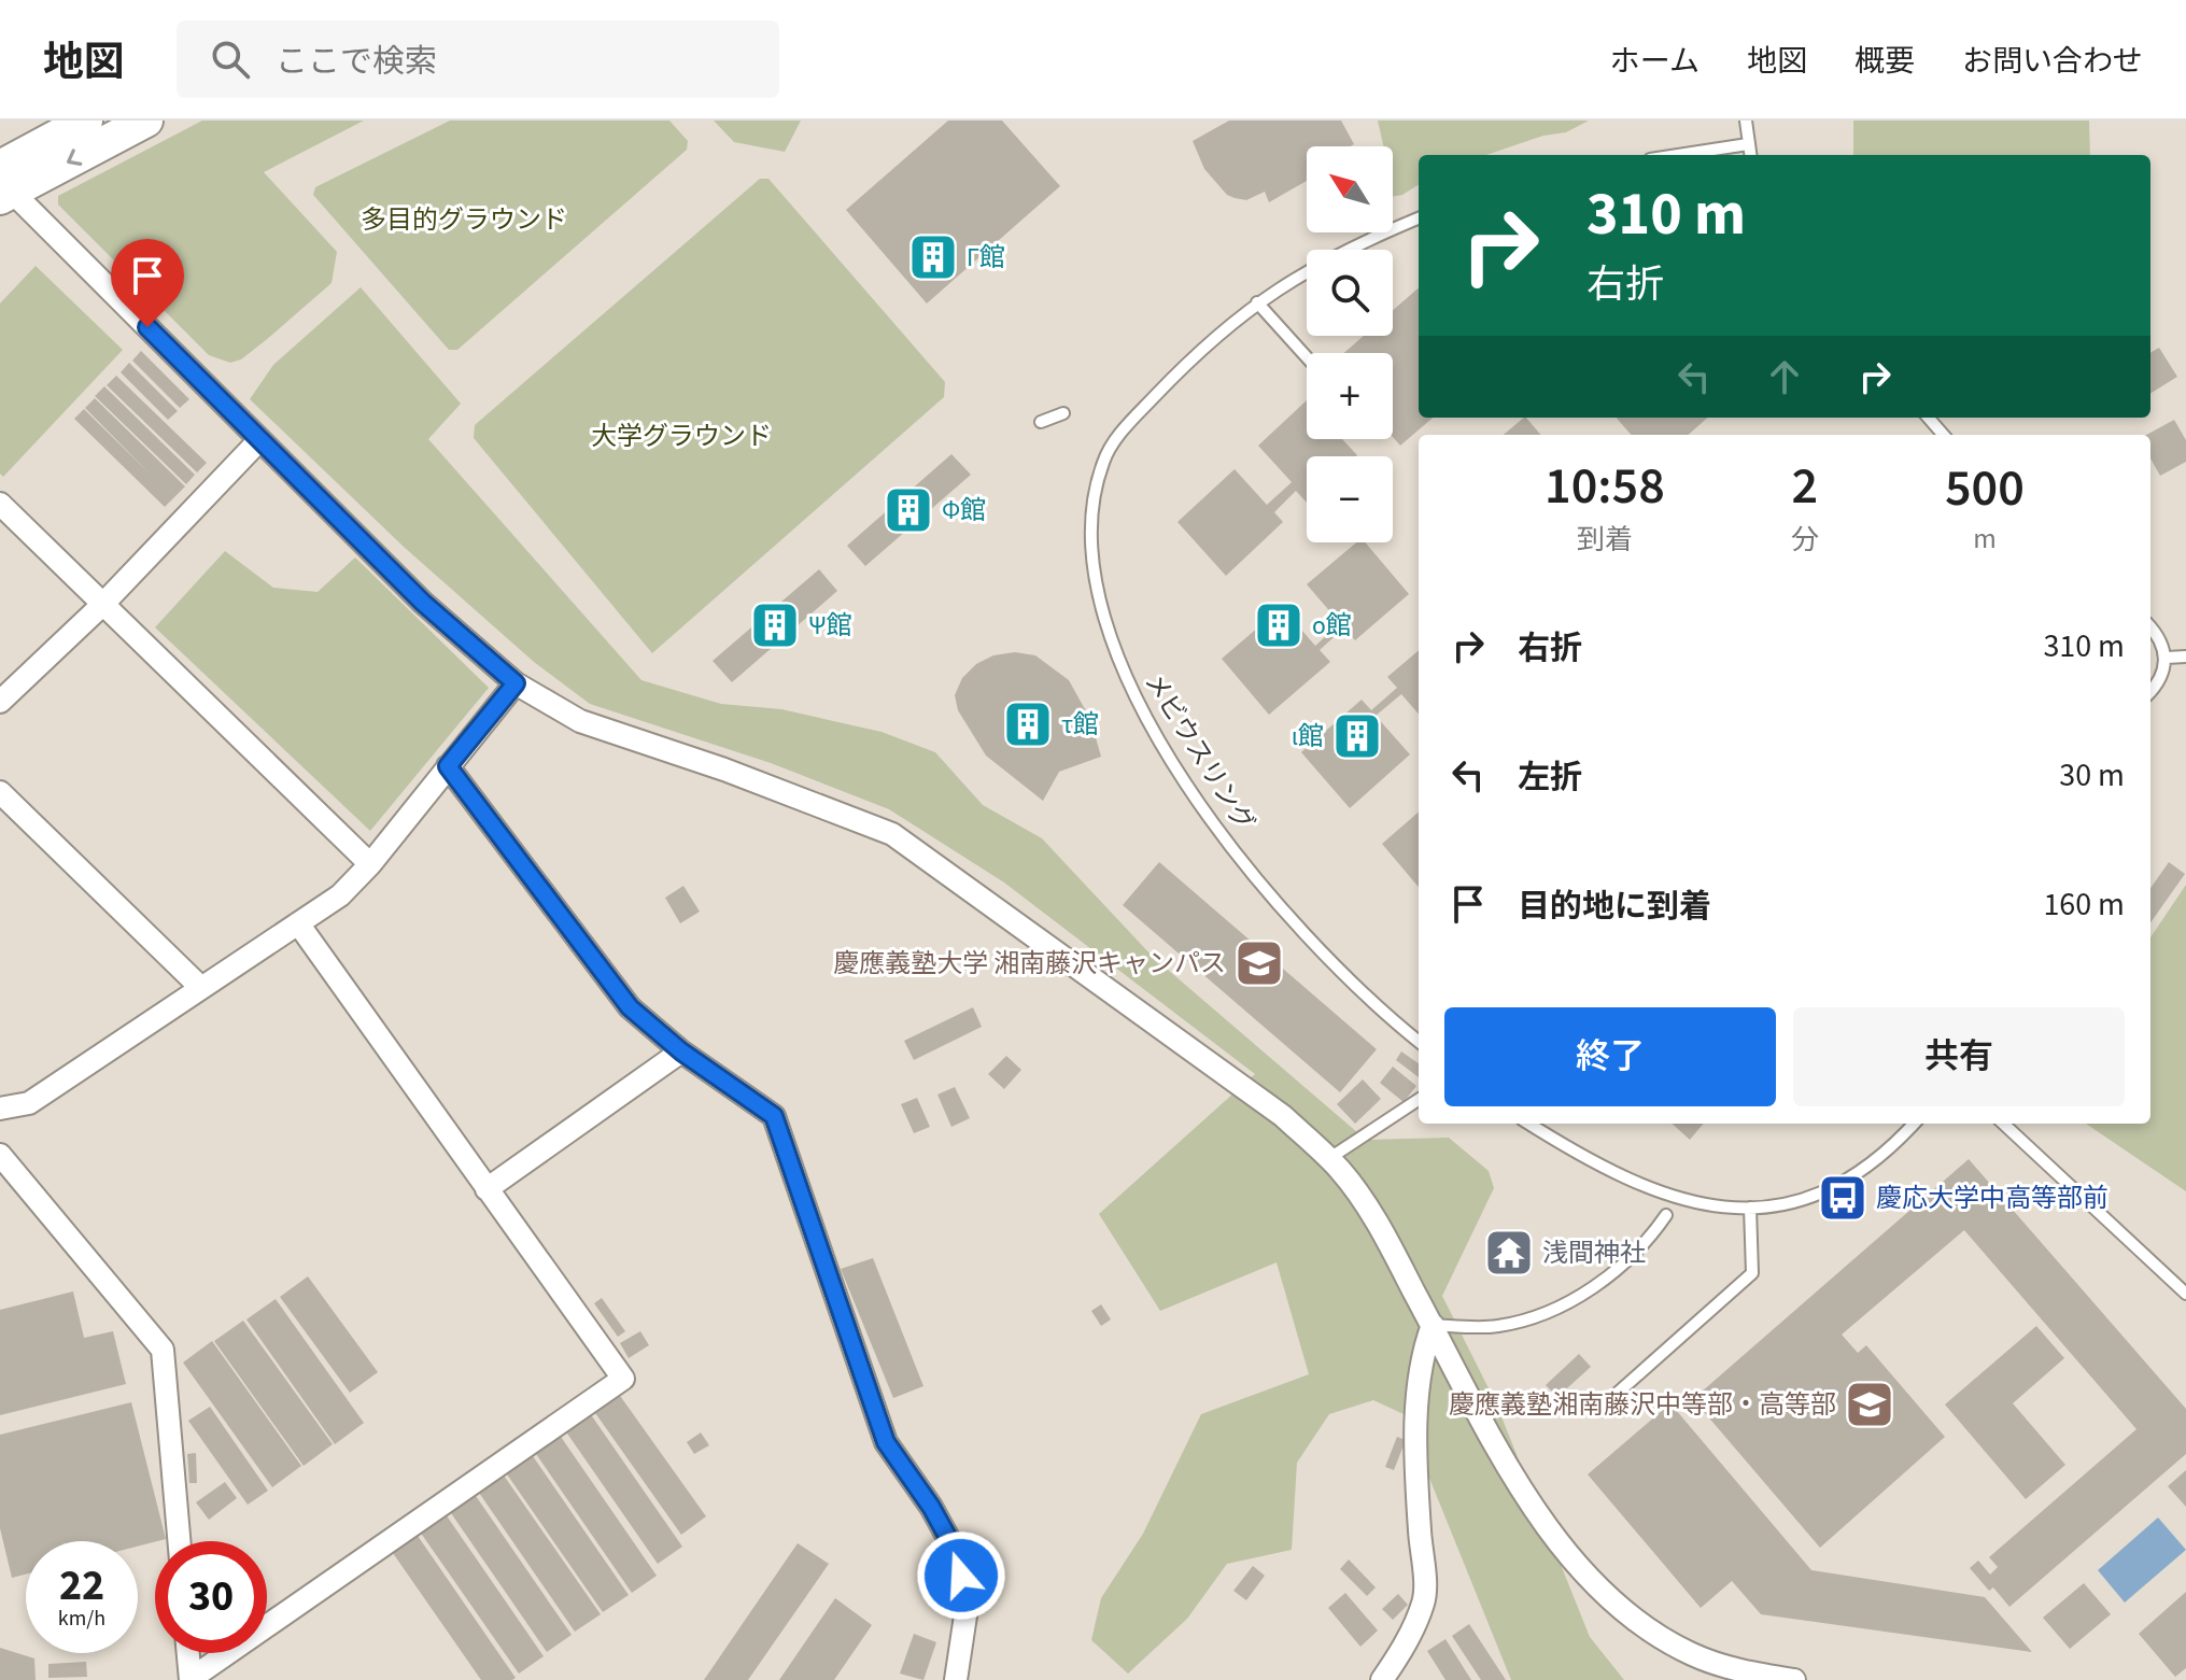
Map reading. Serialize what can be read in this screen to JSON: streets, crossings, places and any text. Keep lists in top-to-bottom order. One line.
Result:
{"streets":{"lane":["メビウスリング"]},"parks":["多目的グラウンド","大学グラウンド"],"places":{"building":["Γ館","Φ館","Ψ館","ο館","τ館","ι館"],"school or university":["慶應義塾大学 湘南藤沢キャンパス","慶應義塾湘南藤沢中等部・高等部"],"bus stop":["慶応大学中高等部前"],"temple":["浅間神社"]},"north":"top left","page":{"header":"地図","search":"ここで検索","nav":["ホーム","地図","概要","お問い合わせ"],"map_buttons":["+","−"],"turn":["310 m","右折"],"eta":["10:58","到着","2","分","500","m"],"list":[{"name":"右折","value":"310 m"},{"name":"左折","value":"30 m"},{"name":"目的地に到着","value":"160 m"}],"buttons":["終了","共有"],"speed":"22 km/h","limit":"30"}}
